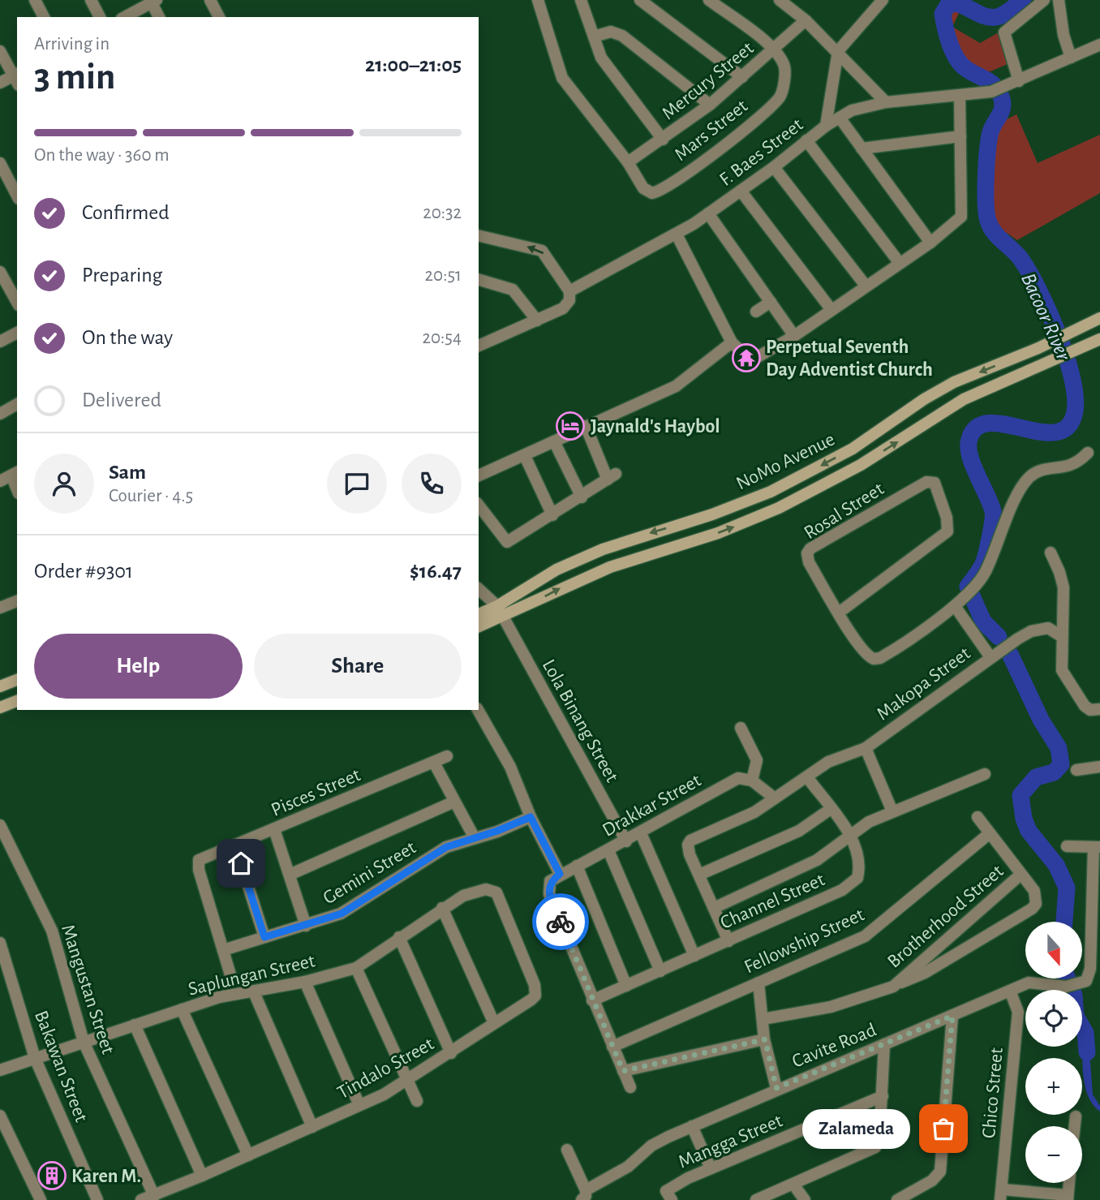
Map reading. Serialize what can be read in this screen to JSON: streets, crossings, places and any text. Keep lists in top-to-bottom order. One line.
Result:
{"streets":{"main road":["NoMo Avenue"],"street":["Mercury Street","Mars Street","F. Baes Street","Rosal Street","Makopa Street","Lola Binang Street","Pisces Street","Drakkar Street","Gemini Street","Channel Street","Brotherhood Street","Fellowship Street","Saplungan Street","Mangustan Street","Cavite Road","Bakawan Street","Tindalo Street","Chico Street","Mangga Street"]},"crossings":[["Mercury Street","Mars Street"],["NoMo Avenue","Lola Binang Street"],["Makopa Street","Channel Street"],["Lola Binang Street","Drakkar Street"],["Pisces Street","Gemini Street"],["Drakkar Street","Channel Street"],["Saplungan Street","Mangustan Street"],["Saplungan Street","Bakawan Street"],["Saplungan Street","Tindalo Street"],["Mangustan Street","Tindalo Street"],["Cavite Road","Chico Street"]],"water":["Bacoor River"],"places":{"temple":["Perpetual Seventh Day Adventist Church"],"hotel":["Jaynald's Haybol"],"other":["Zalameda"],"building":["Karen M."]},"north":"bottom","page":{"heading":["3 min","Arriving in","21:00–21:05"],"panel":["Sam","Courier · 4.5","Order #9301","$16.47"],"bar":"On the way · 360 m","list":[["Confirmed","20:32"],["Preparing","20:51"],["On the way","20:54"],"Delivered"],"buttons":["Help","Share"],"map_buttons":["+","−"],"bubble":"Zalameda"}}
